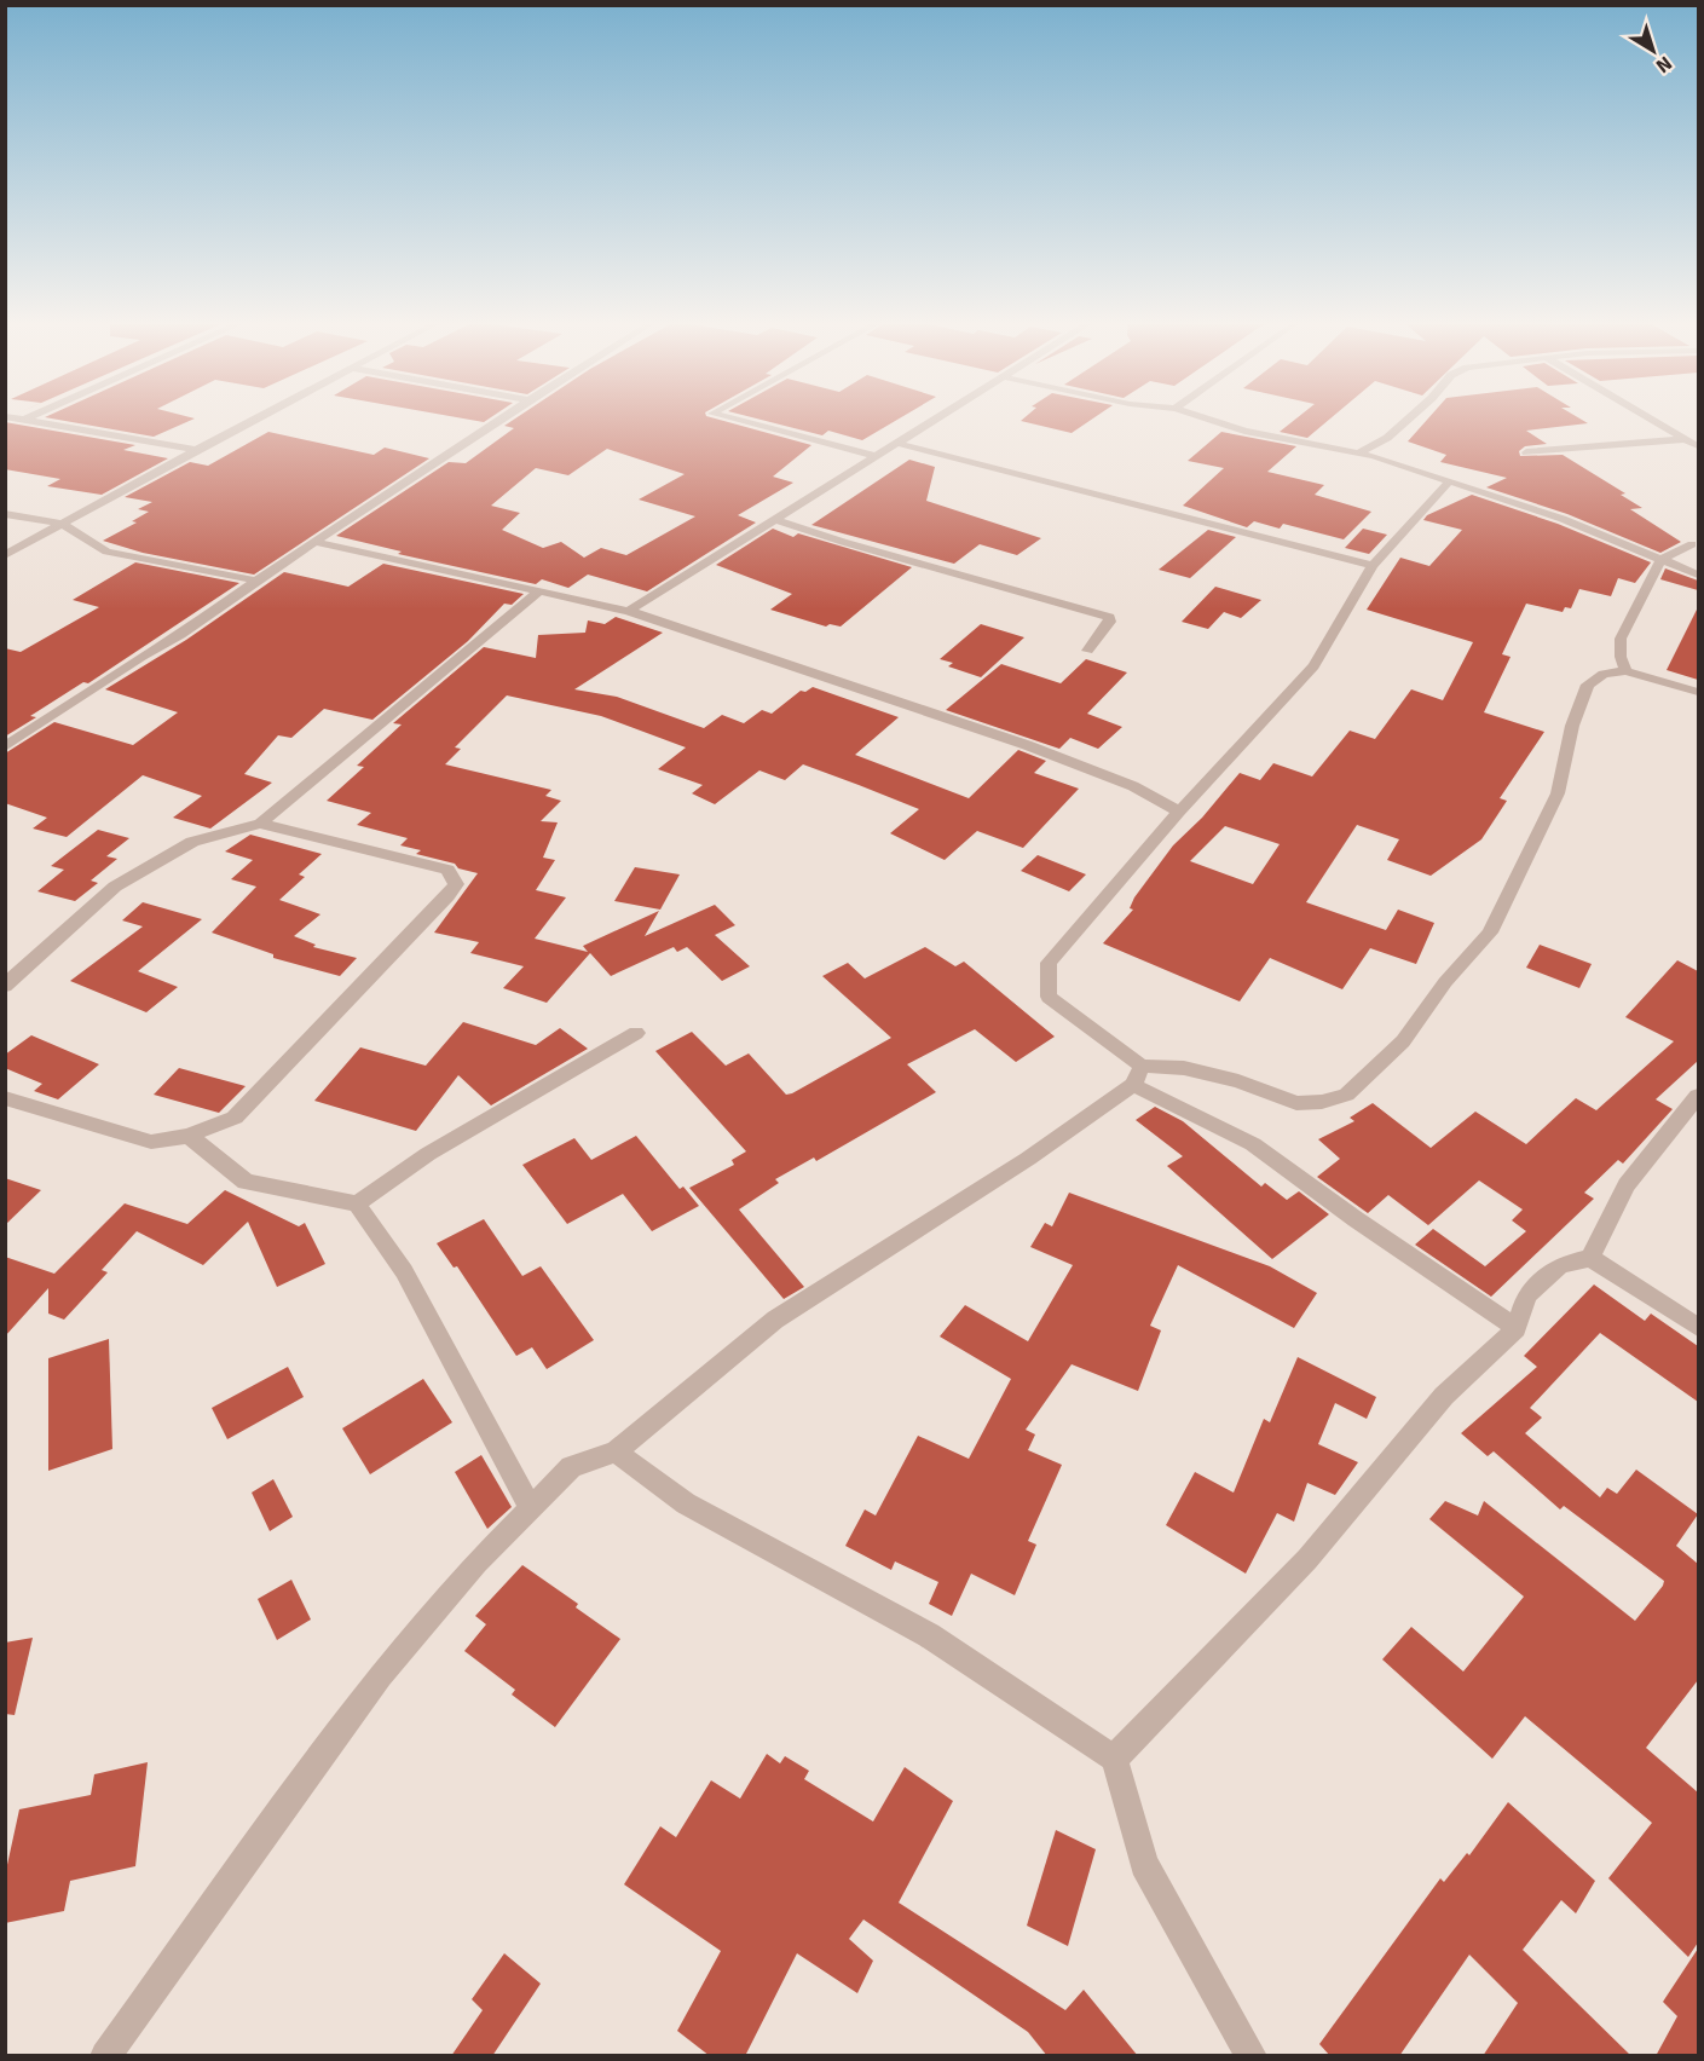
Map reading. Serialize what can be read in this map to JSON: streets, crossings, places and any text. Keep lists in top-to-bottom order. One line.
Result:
{"north":"bottom right"}
